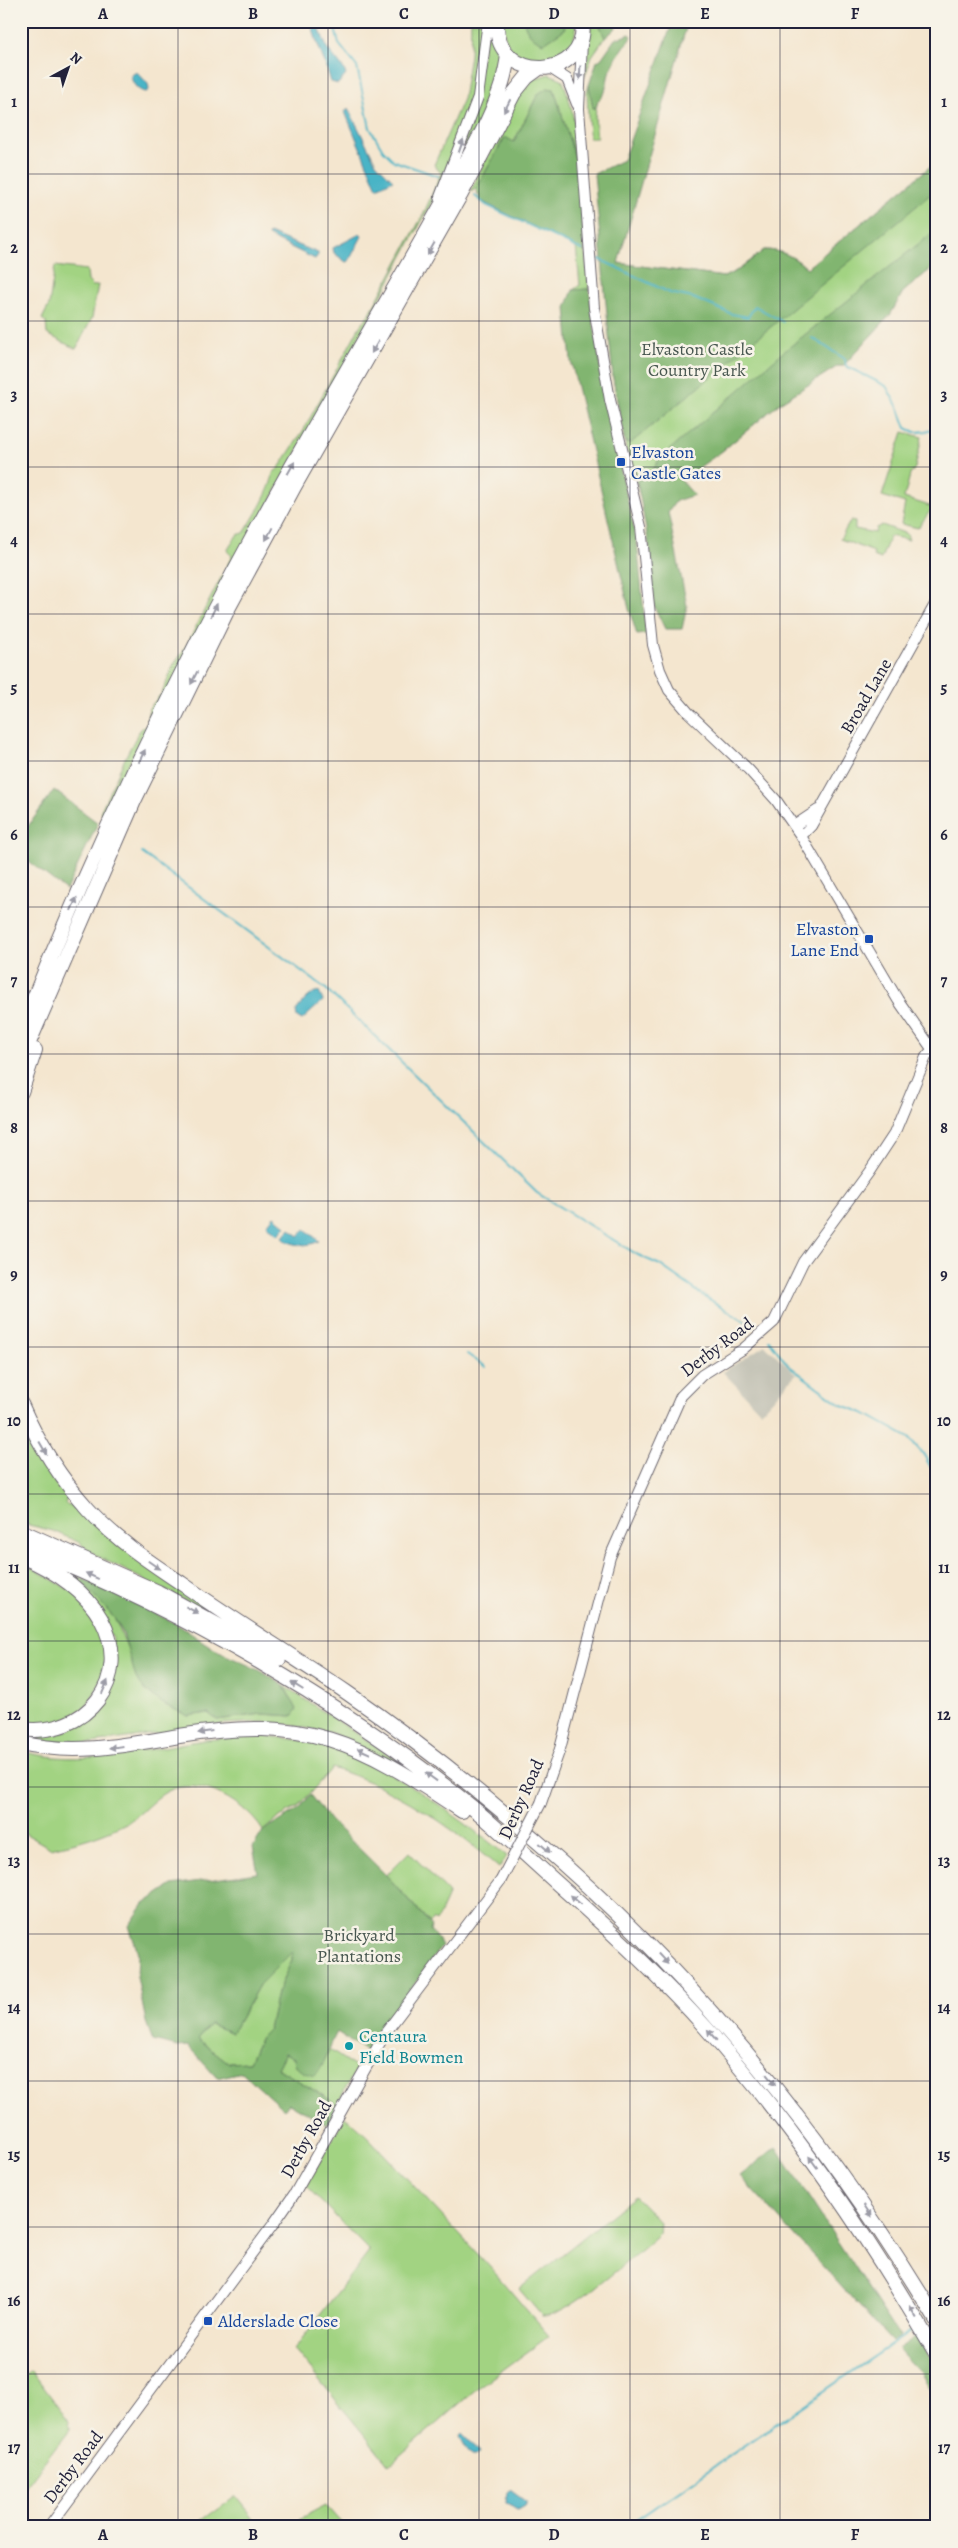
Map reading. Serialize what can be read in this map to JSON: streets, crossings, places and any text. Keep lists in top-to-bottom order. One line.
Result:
{"streets":{"street":["Broad Lane","Derby Road"]},"parks":["Elvaston Castle Country Park","Brickyard Plantations"],"places":{"transit":["Elvaston Castle Gates","Elvaston Lane End","Alderslade Close"],"other":["Centaura Field Bowmen"]},"north":"top right","grid":{"columns":["A","B","C","D","E","F"],"rows":["1","2","3","4","5","6","7","8","9","10","11","12","13","14","15","16","17"]}}
